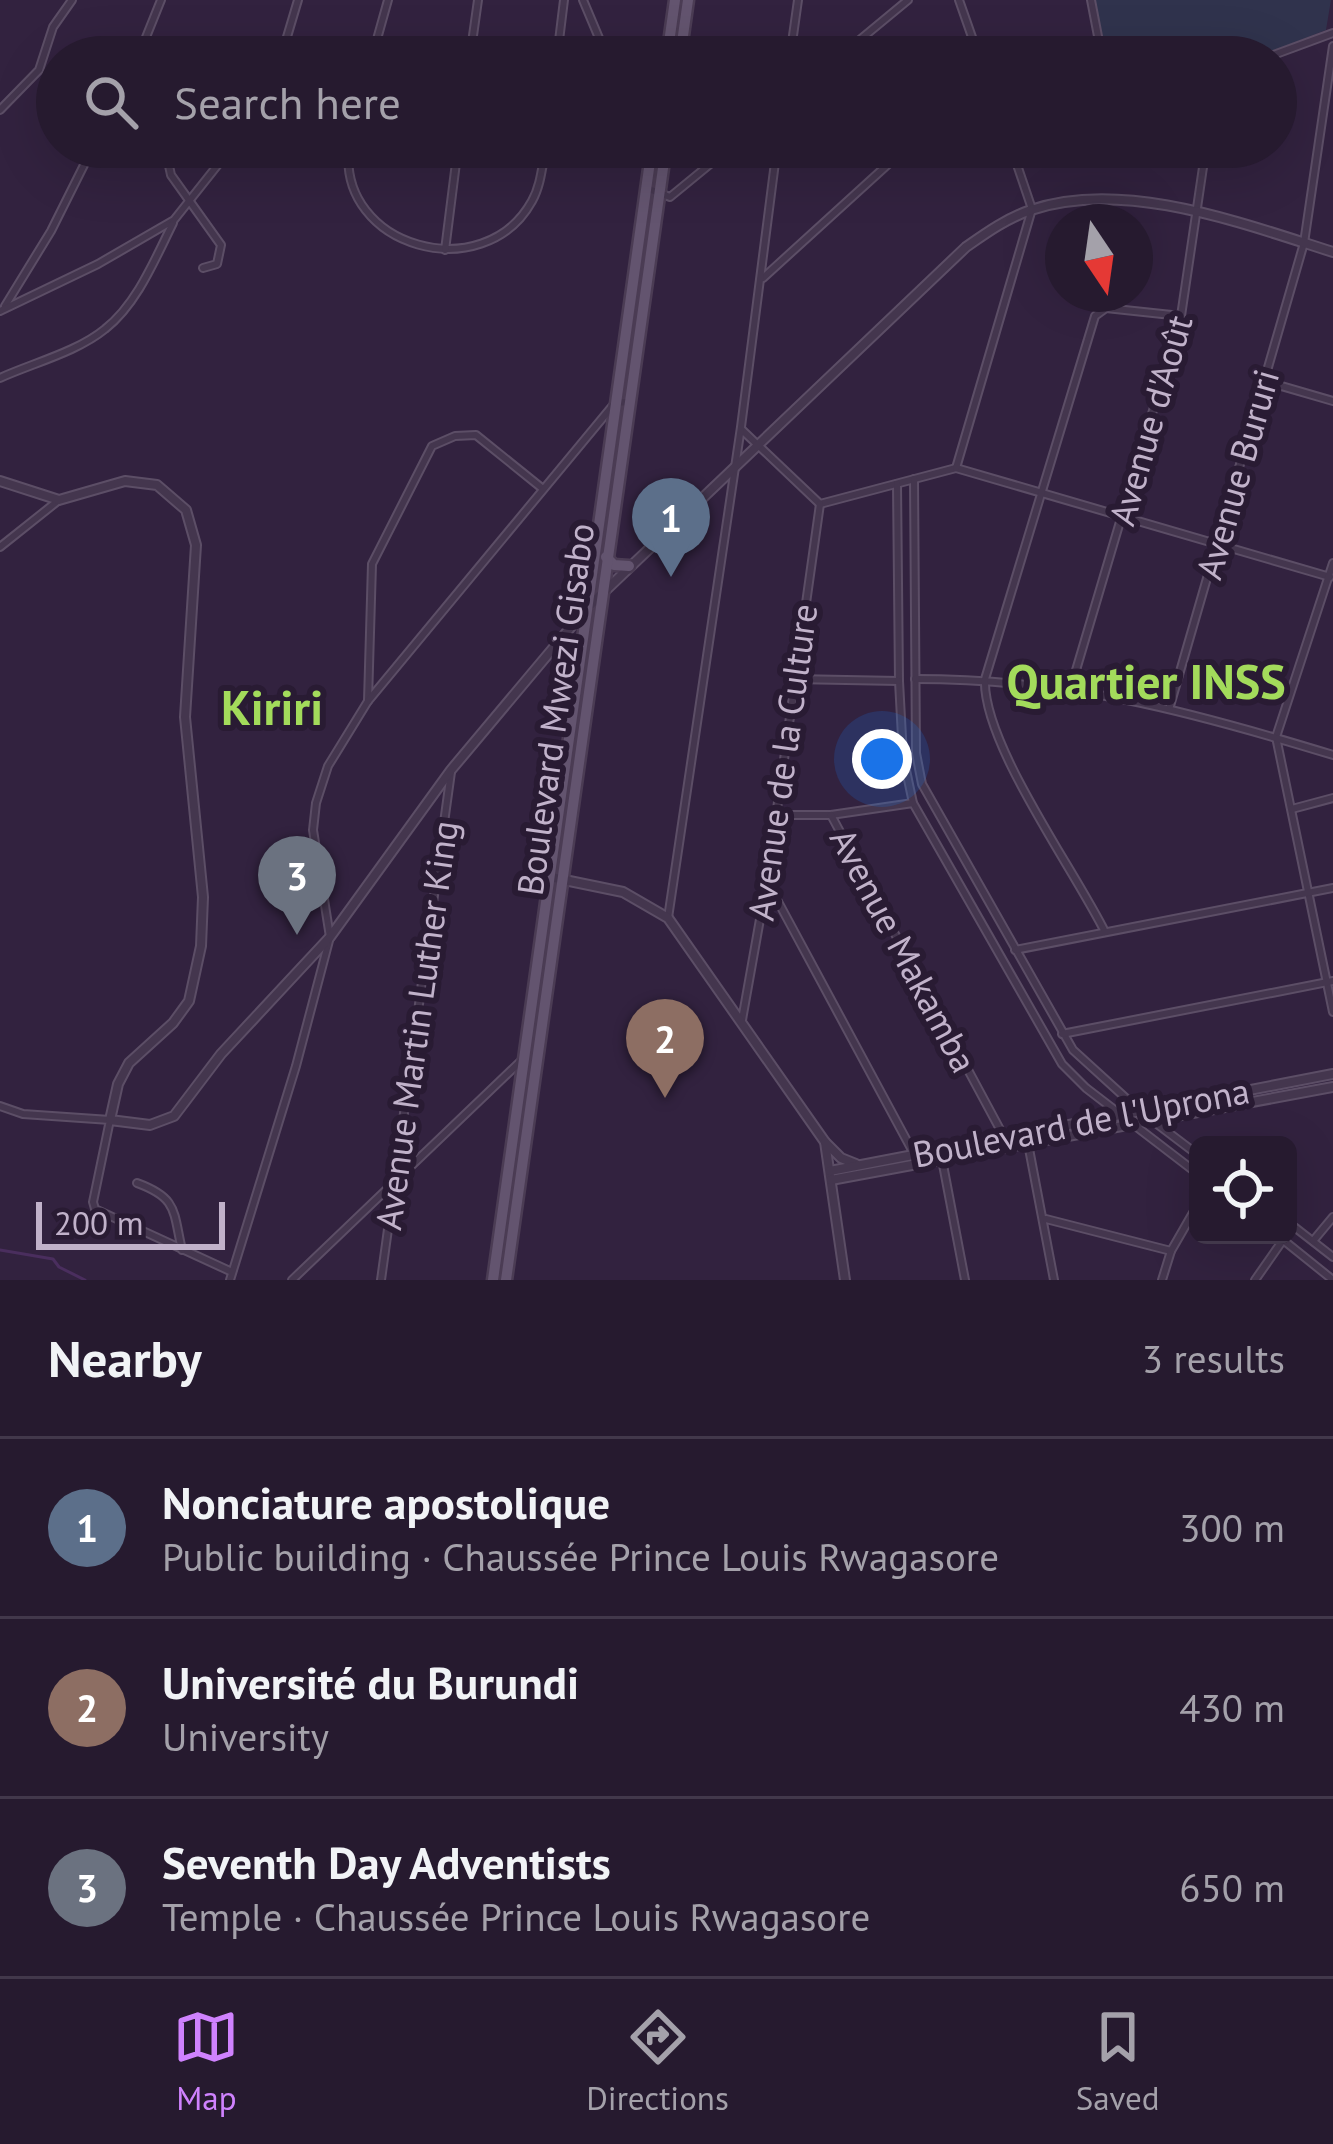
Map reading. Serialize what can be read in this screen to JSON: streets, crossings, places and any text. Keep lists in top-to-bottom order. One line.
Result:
{"streets":{"main road":["Boulevard Mwezi Gisabo"],"street":["Avenue d'Août","Avenue Bururi","Avenue de la Culture","Avenue Makamba","Avenue Martin Luther King","Boulevard de l'Uprona"]},"crossings":[["Avenue Makamba","Boulevard de l'Uprona"]],"districts":["Quartier INSS","Kiriri"],"scale_bar":"200 m","north":"bottom","page":{"search":"Search here","pins":["1","3","2"],"scale":"200 m","heading":["Nearby","3 results"],"list":[{"mark":"1","name":"Nonciature apostolique","note":"Public building · Chaussée Prince Louis Rwagasore","value":"300 m"},{"mark":"2","name":"Université du Burundi","note":"University","value":"430 m"},{"mark":"3","name":"Seventh Day Adventists","note":"Temple · Chaussée Prince Louis Rwagasore","value":"650 m"}],"nav":["Map","Directions","Saved"]}}
